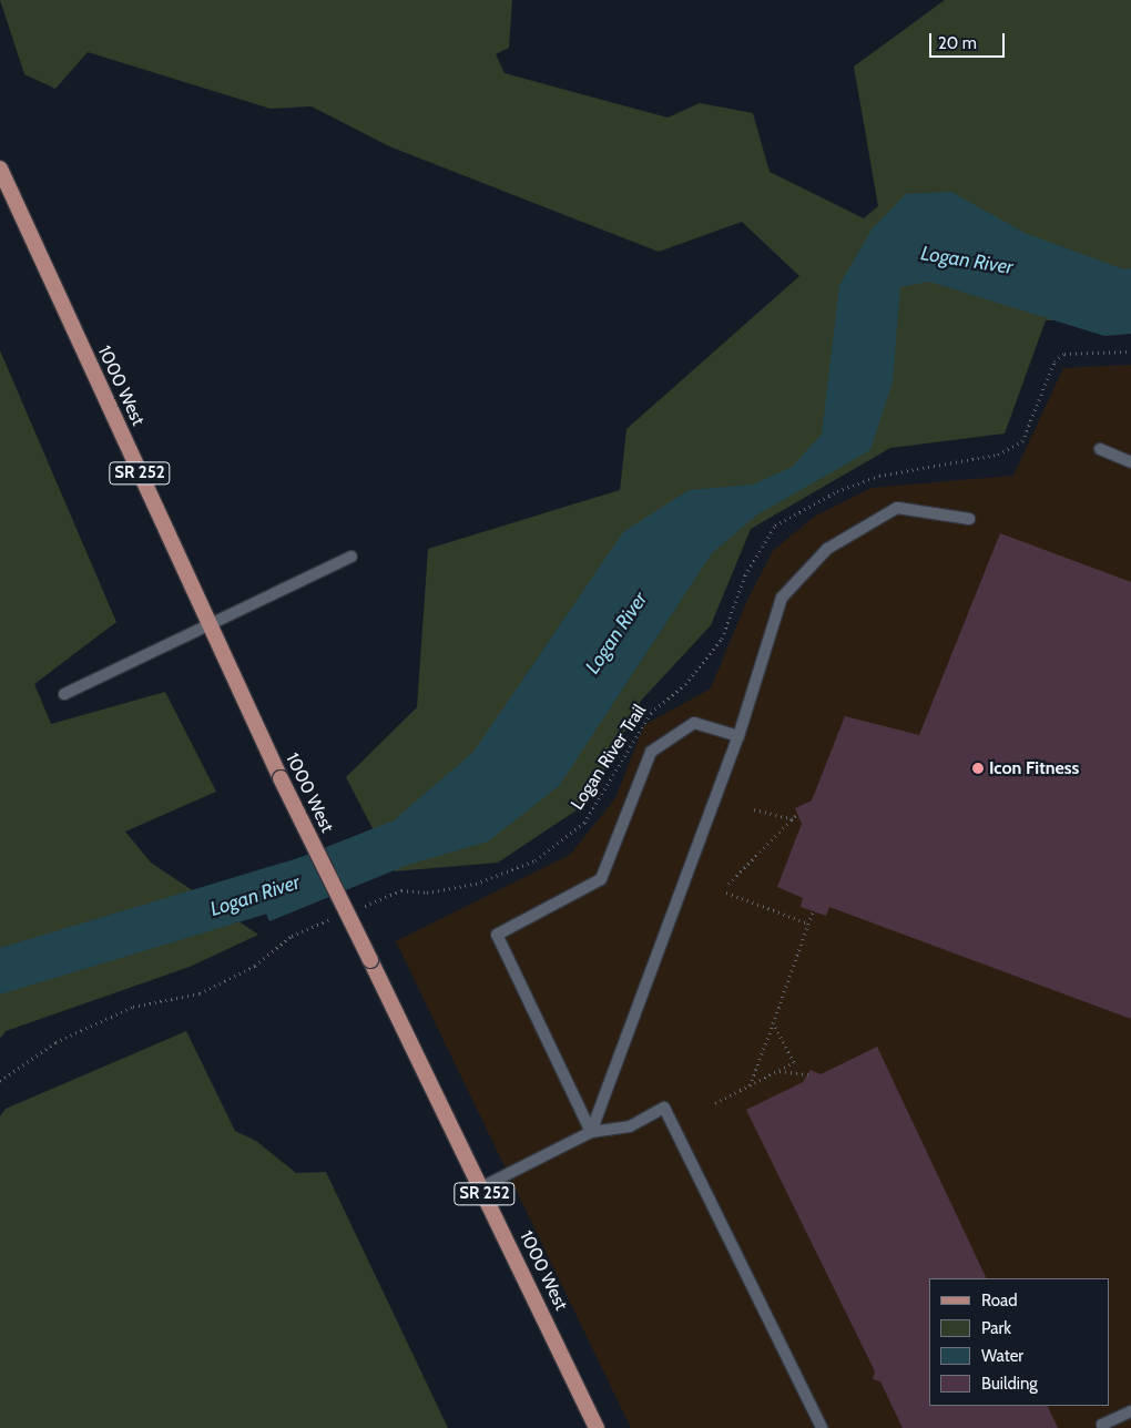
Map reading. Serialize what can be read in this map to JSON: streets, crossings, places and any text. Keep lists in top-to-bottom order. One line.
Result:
{"streets":{"main road":["1000 West","SR 252"],"path":["Logan River Trail"]},"water":["Logan River"],"places":["Icon Fitness"],"legend":["Road","Park","Water","Building"],"scale_bar":"20 m"}
